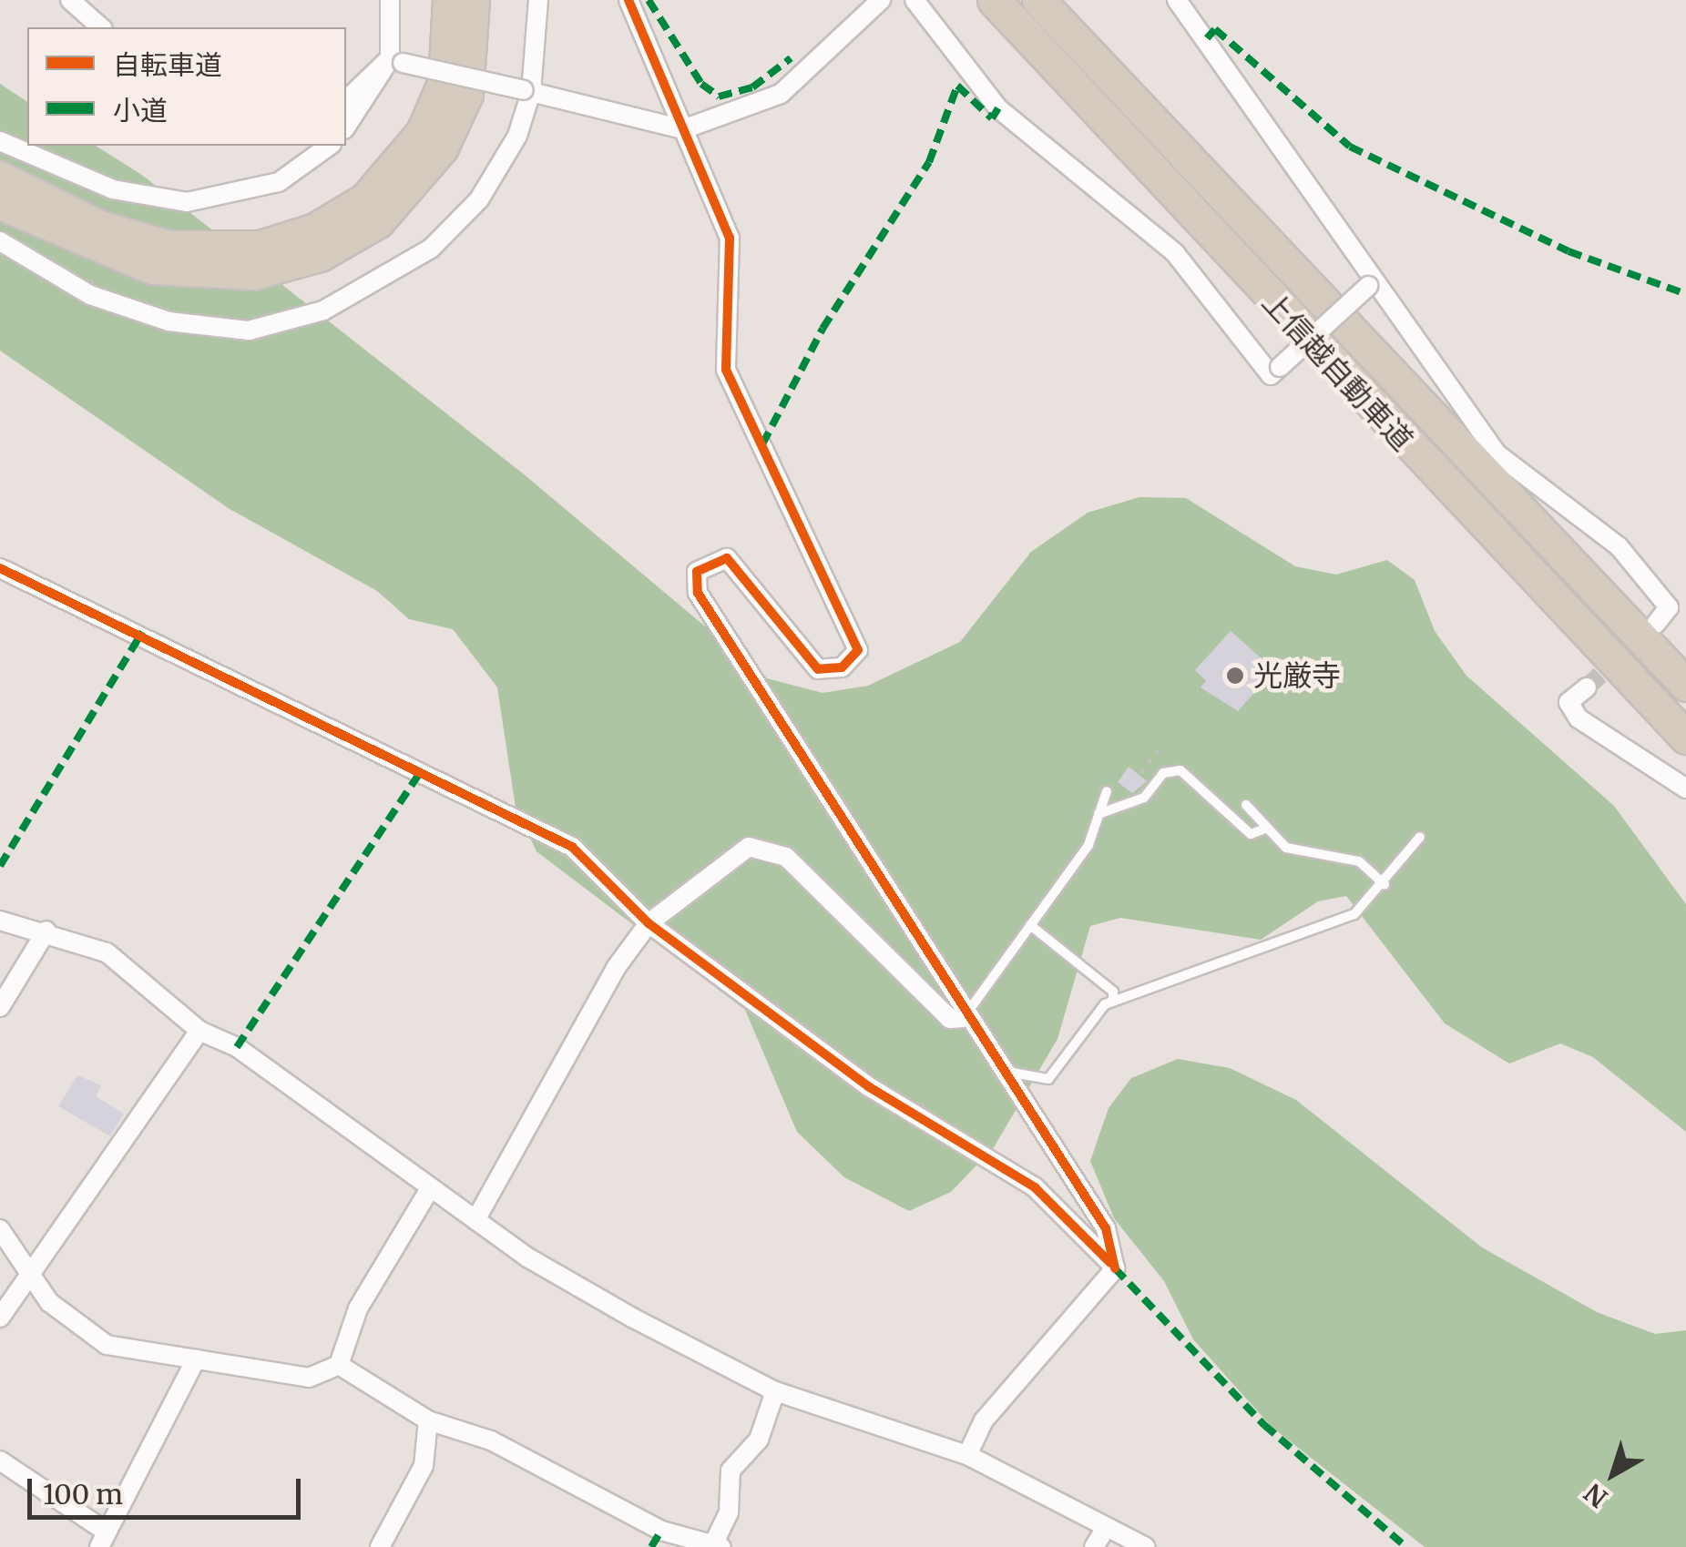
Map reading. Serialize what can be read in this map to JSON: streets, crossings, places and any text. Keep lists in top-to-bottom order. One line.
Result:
{"streets":{"highway":["上信越自動車道"]},"places":["光厳寺"],"legend":["自転車道","小道"],"scale_bar":"100 m","north":"bottom left"}
